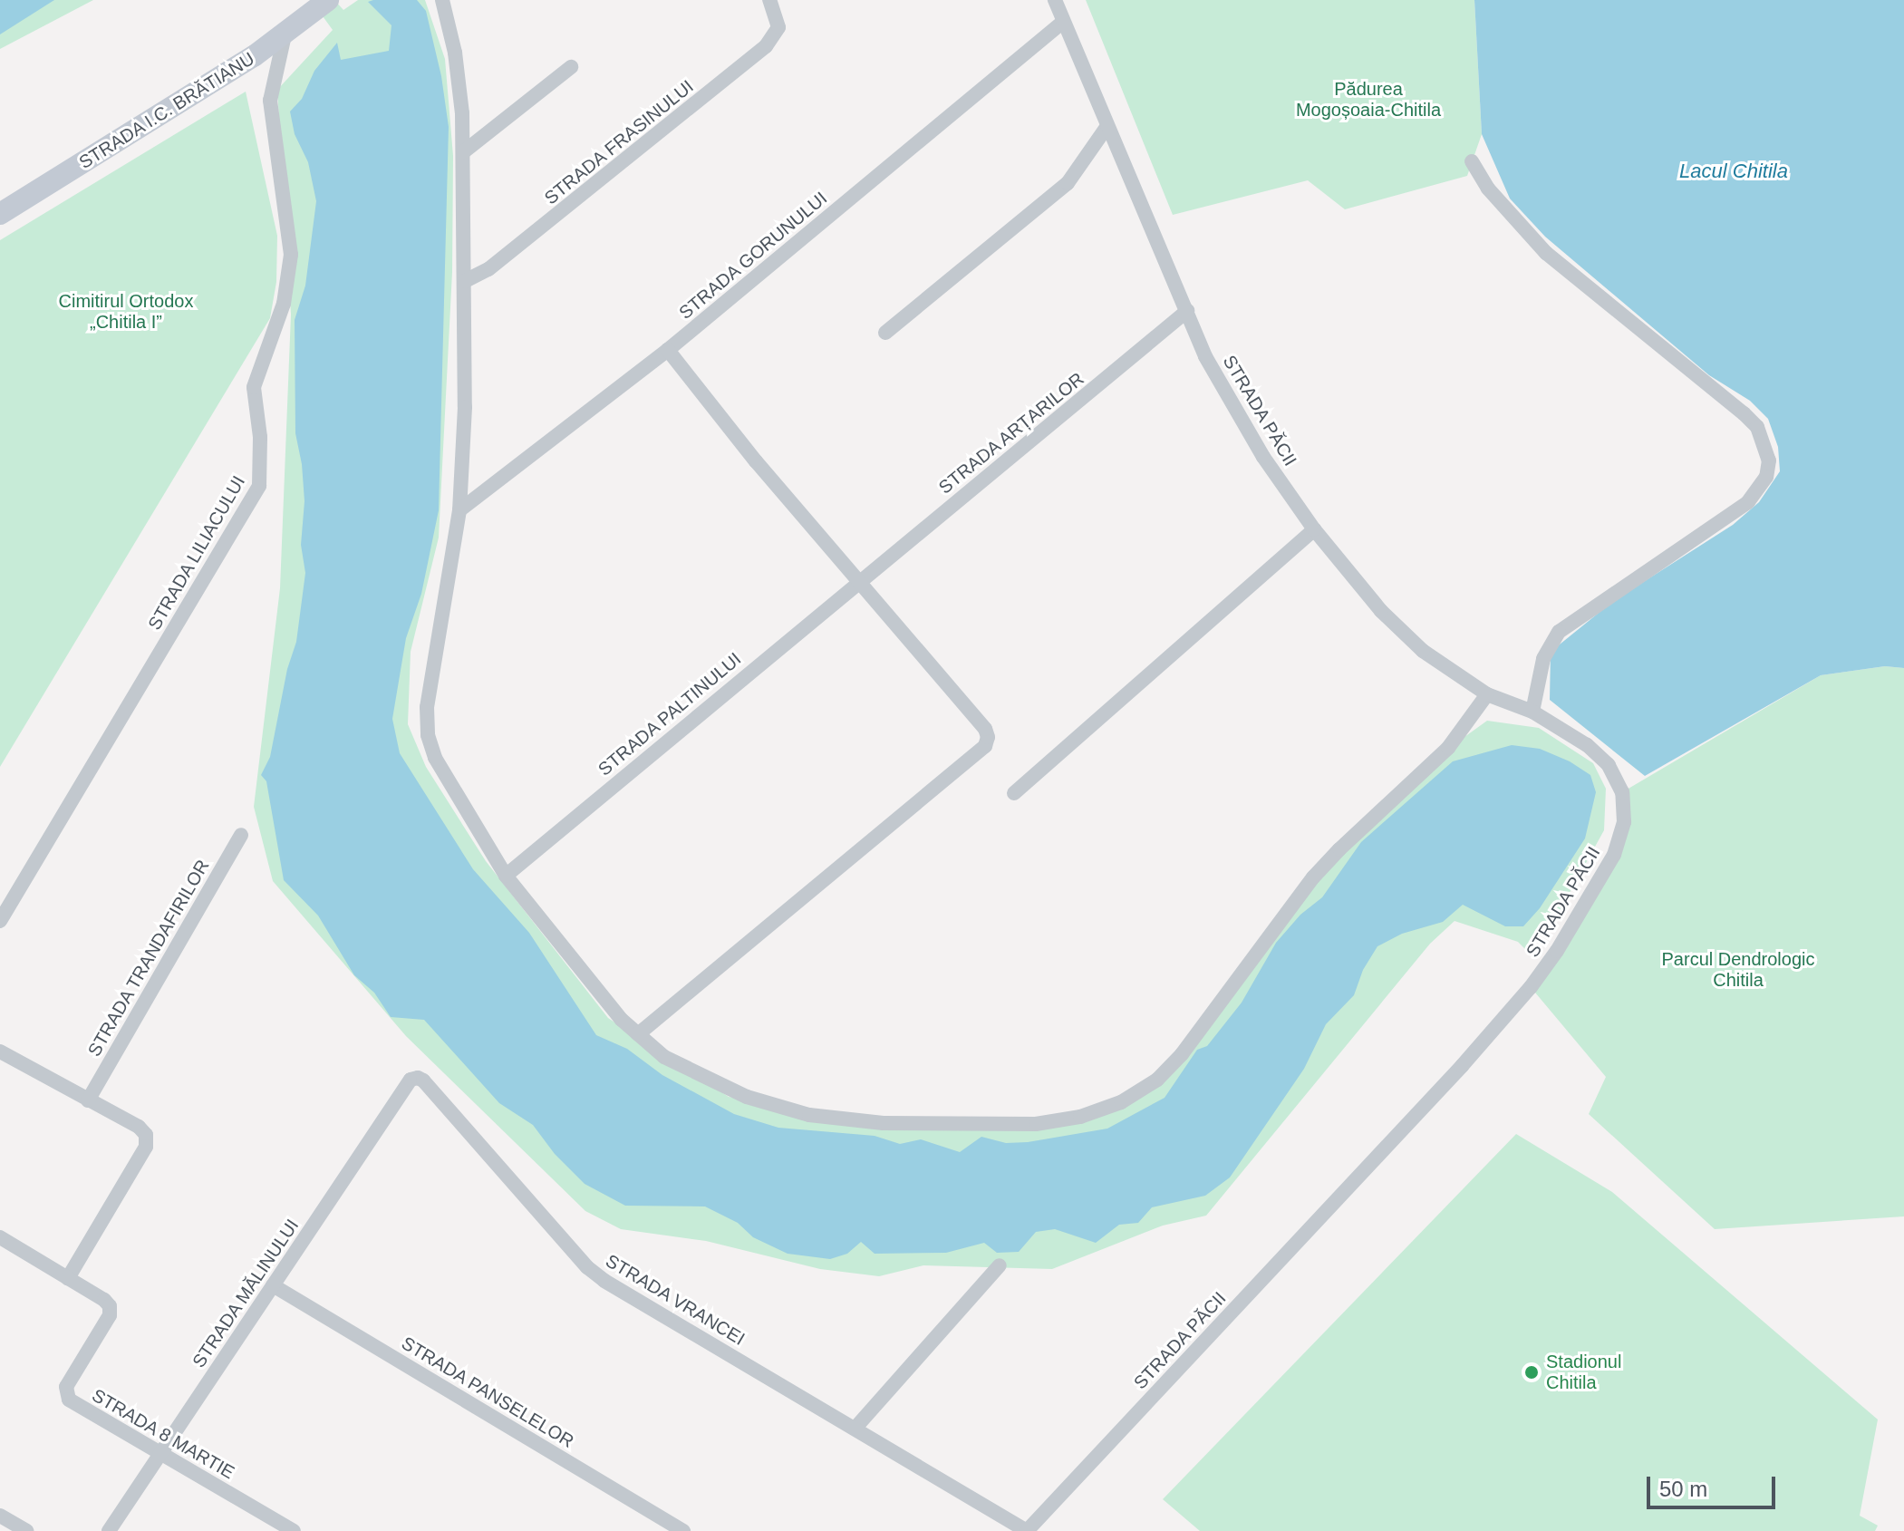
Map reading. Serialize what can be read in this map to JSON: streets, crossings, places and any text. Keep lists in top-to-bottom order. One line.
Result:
{"streets":{"main road":["STRADA I.C. BRĂTIANU"],"street":["STRADA FRASINULUI","STRADA GORUNULUI","STRADA PĂCII","STRADA ARȚARILOR","STRADA LILIACULUI","STRADA PALTINULUI","STRADA TRANDAFIRILOR","STRADA MĂLINULUI","STRADA VRANCEI","STRADA PANSELELOR","STRADA 8 MARTIE"]},"crossings":[["STRADA I.C. BRĂTIANU","STRADA LILIACULUI"],["STRADA GORUNULUI","STRADA PĂCII"],["STRADA PĂCII","STRADA ARȚARILOR"],["STRADA PĂCII","STRADA VRANCEI"],["STRADA ARȚARILOR","STRADA PALTINULUI"],["STRADA MĂLINULUI","STRADA VRANCEI"],["STRADA MĂLINULUI","STRADA PANSELELOR"],["STRADA MĂLINULUI","STRADA 8 MARTIE"]],"water":["Lacul Chitila"],"parks":["Pădurea Mogoșoaia-Chitila","Cimitirul Ortodox „Chitila I”","Parcul Dendrologic Chitila"],"places":["Stadionul Chitila"],"scale_bar":"50 m"}
